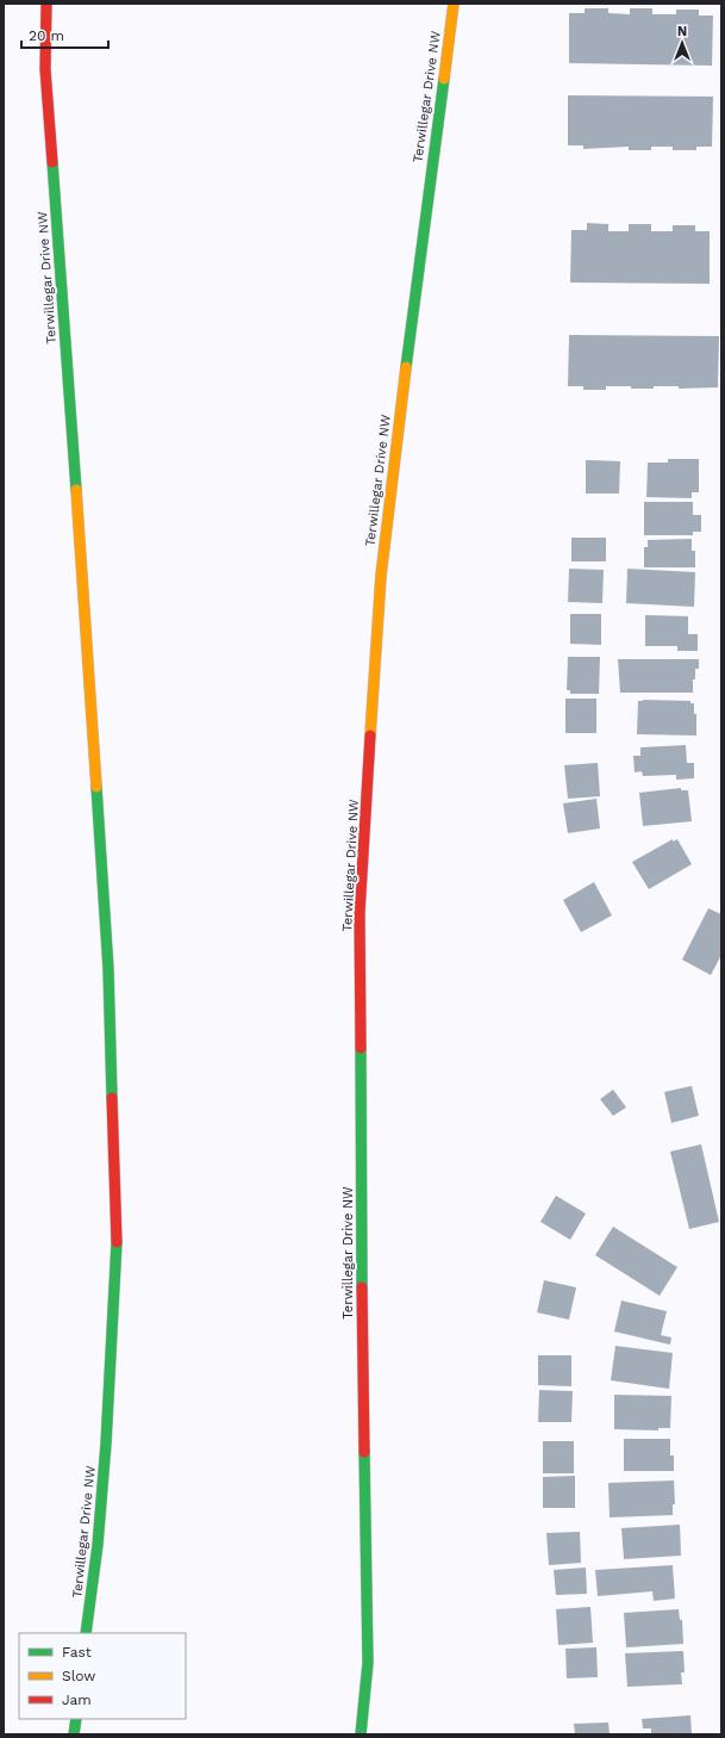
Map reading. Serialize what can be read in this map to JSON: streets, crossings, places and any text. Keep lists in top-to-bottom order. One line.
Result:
{"streets":{"main road":["Terwillegar Drive NW"]},"legend":["Fast","Slow","Jam"],"scale_bar":"20 m","north":"top"}
